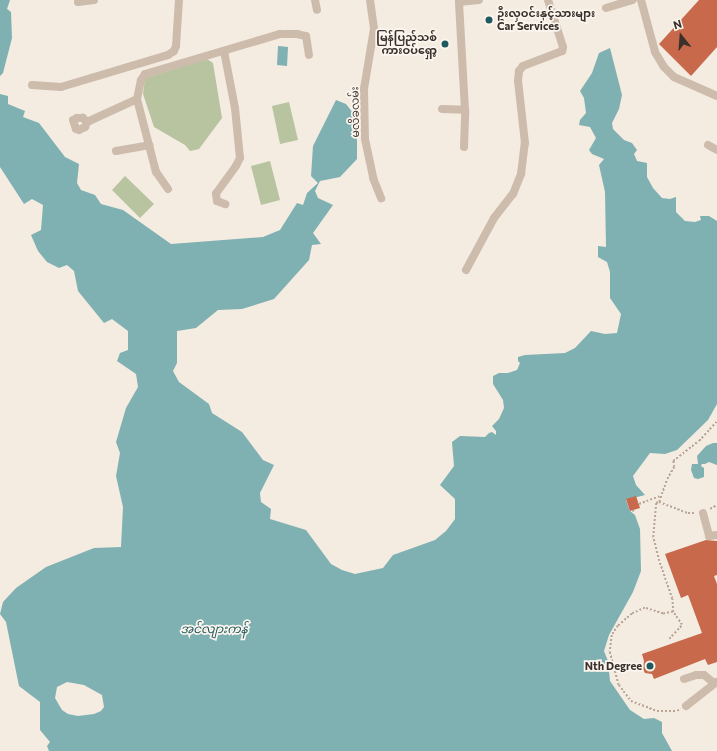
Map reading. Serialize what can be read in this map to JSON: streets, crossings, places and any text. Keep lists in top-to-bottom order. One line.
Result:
{"streets":{"street":["မလိခလမ်း"]},"water":["အင်လျားကန်"],"places":["ဦးလှဝင်းနှင့်သားများ Car Services","မြန်ပြည်သစ် ကားဝပ်ရှော့","Nth Degree"],"north":"top"}
